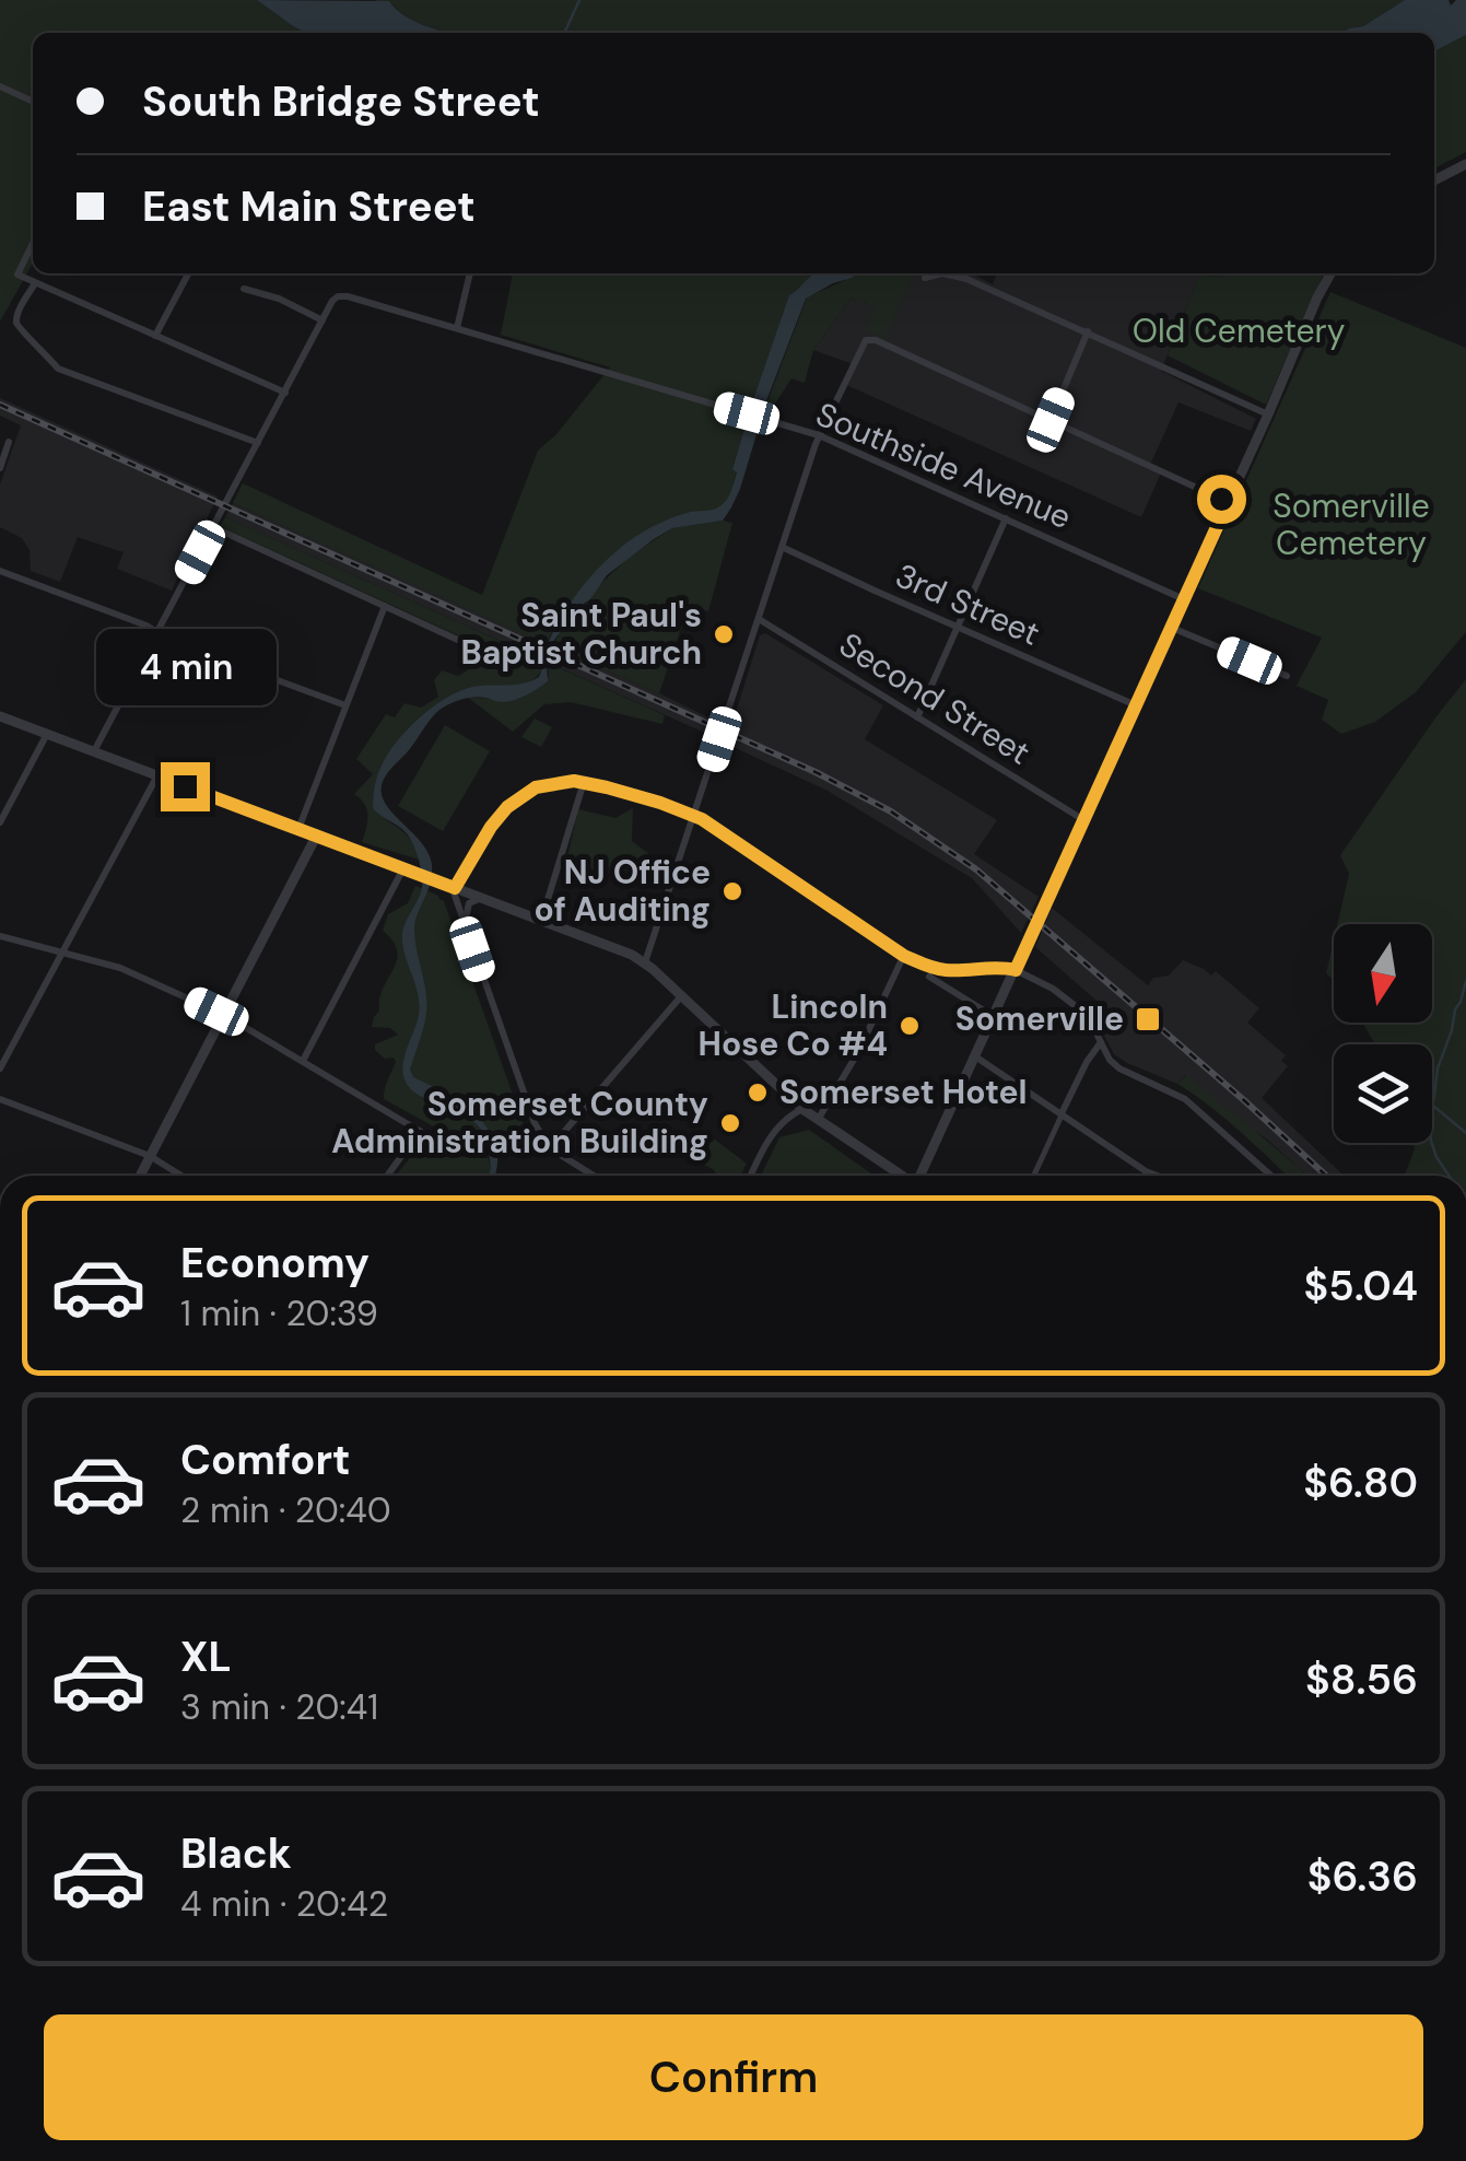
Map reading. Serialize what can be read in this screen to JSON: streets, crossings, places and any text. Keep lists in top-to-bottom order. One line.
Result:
{"streets":{"street":["Southside Avenue","3rd Street","Second Street"]},"parks":["Old Cemetery","Somerville Cemetery"],"places":{"other":["Saint Paul's Baptist Church","NJ Office of Auditing","Lincoln Hose Co #4","Somerset Hotel","Somerset County Administration Building"],"transit":["Somerville"]},"north":"bottom","page":{"banner":["South Bridge Street","East Main Street"],"bubble":"4 min","list":[{"name":"Economy","note":"1 min · 20:39","value":"$5.04"},{"name":"Comfort","note":"2 min · 20:40","value":"$6.80"},{"name":"XL","note":"3 min · 20:41","value":"$8.56"},{"name":"Black","note":"4 min · 20:42","value":"$6.36"}],"buttons":"Confirm"}}
